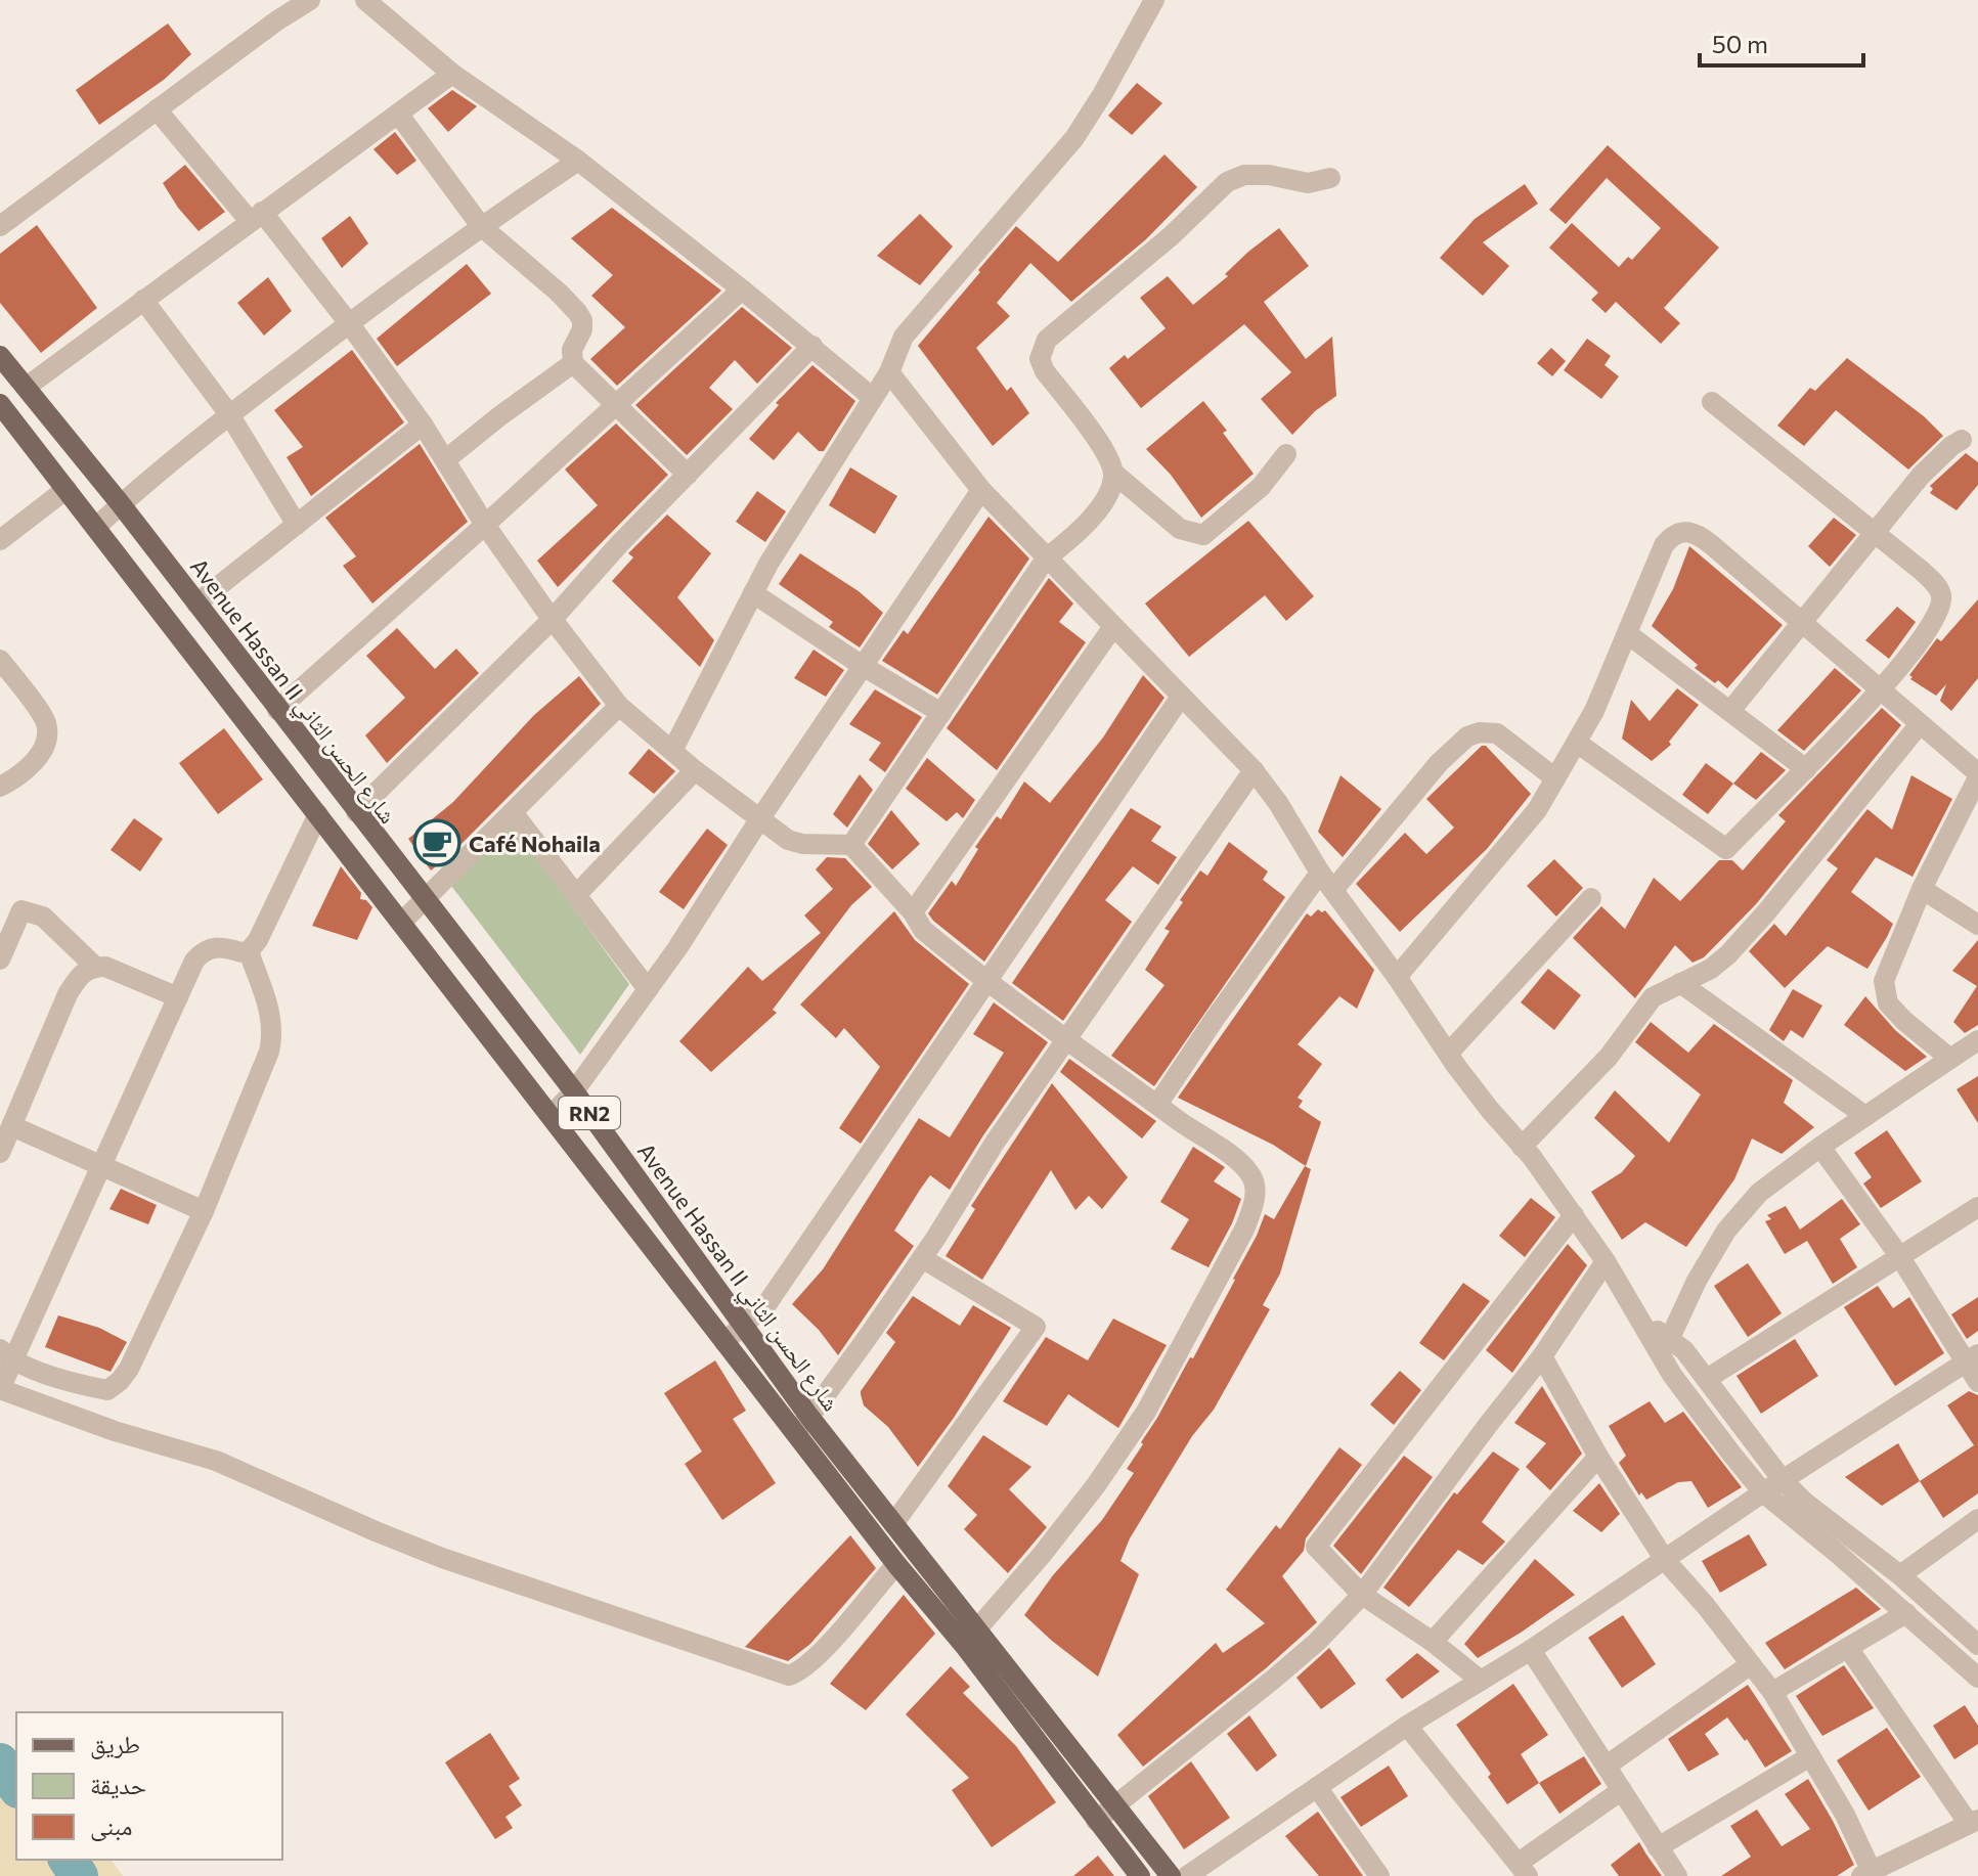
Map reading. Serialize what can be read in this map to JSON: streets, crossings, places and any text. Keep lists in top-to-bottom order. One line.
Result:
{"streets":{"main road":["Avenue Hassan II شارع الحسن الثاني","RN2"]},"places":{"cafe":["Café Nohaila"]},"legend":["طريق","حديقة","مبنى"],"scale_bar":"50 m"}
